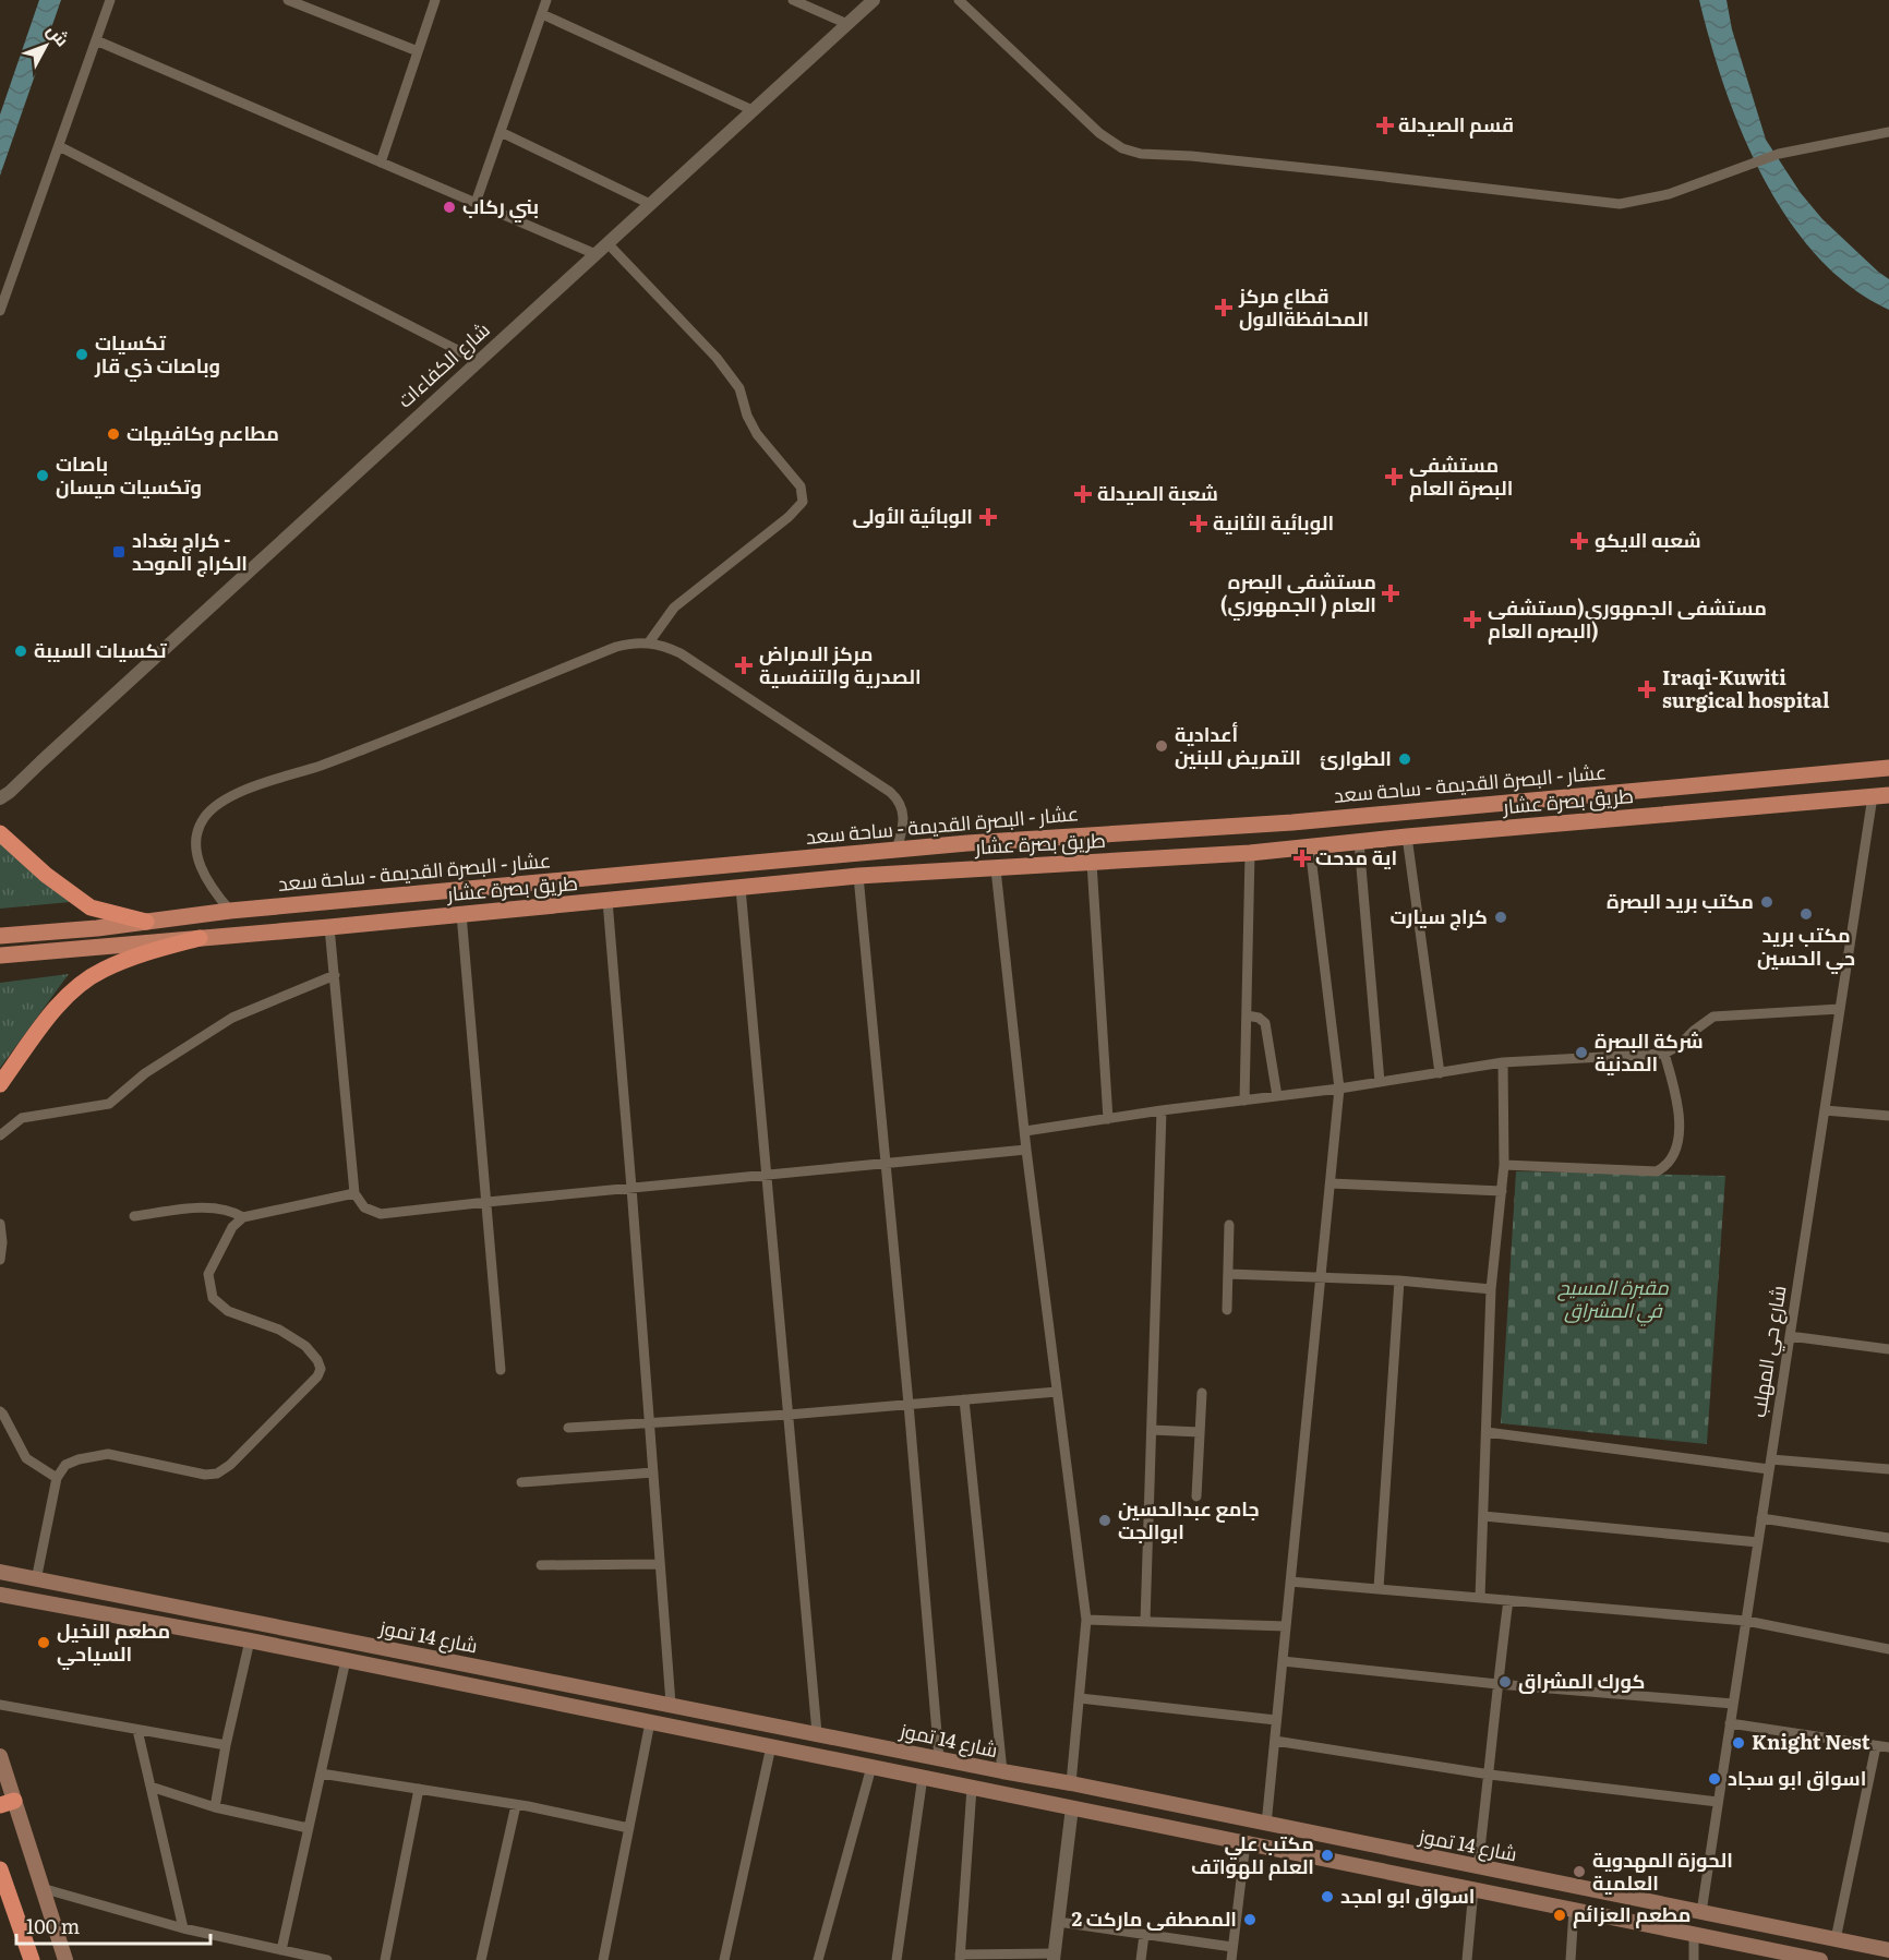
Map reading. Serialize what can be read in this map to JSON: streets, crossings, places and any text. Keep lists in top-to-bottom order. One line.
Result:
{"streets":{"main road":["عشار - البصرة القديمة - ساحة سعد","طريق بصرة عشار","شارع 14 تموز"],"street":["شارع الكفاءات","شارع حي المهلب"]},"crossings":[["طريق بصرة عشار","شارع حي المهلب"],["شارع حي المهلب","شارع 14 تموز"]],"parks":["مقبرة المسيح في المشراق"],"places":{"health":["قسم الصيدلة","قطاع مركز المحافظةالاول","مستشفى البصرة العام","شعبة الصيدلة","الوبائية الأولى","الوبائية الثانية","شعبه الايكو","مستشفى البصره العام ( الجمهوري)","مستشفى الجمهوري(مستشفى البصره العام)","مركز الامراض الصدرية والتنفسية","Iraqi-Kuwiti surgical hospital","اية مدحت"],"other":["بني ركاب","تكسيات وباصات ذي قار","مطاعم وكافيهات","باصات وتكسيات ميسان","تكسيات السيبة","أعدادية التمريض للبنين","الطوارئ","مكتب بريد البصرة","مكتب بريد حي الحسين","كراج سيارت","شركة البصرة المدنية","جامع عبدالحسين ابوالجت","مطعم النخيل السياحي","كورك المشراق","Knight Nest","اسواق ابو سجاد","مكتب علي العلم للهواتف","الحوزة المهدوية العلمية","اسواق ابو امجد","مطعم العزائم","المصطفى ماركت 2"],"transit":["كراج بغداد - الكراج الموحد"]},"scale_bar":"100 m","north":"top right"}
